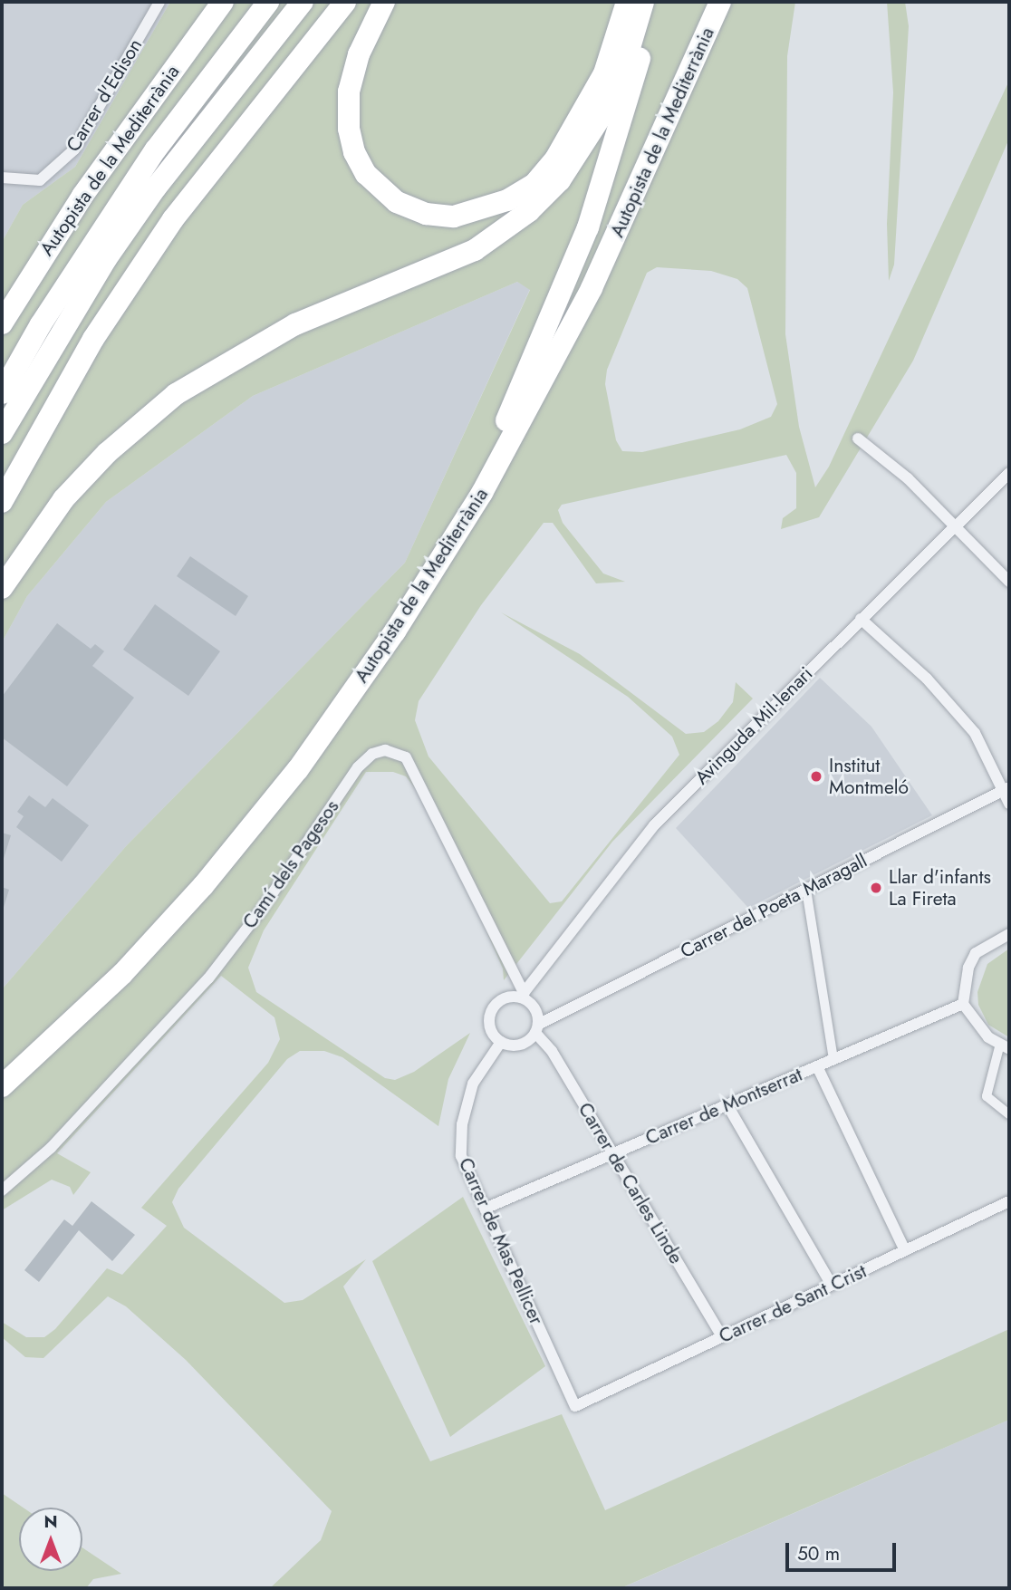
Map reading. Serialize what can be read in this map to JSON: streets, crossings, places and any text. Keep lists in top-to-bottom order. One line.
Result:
{"streets":{"highway":["Autopista de la Mediterrània"],"street":["Carrer d'Edison","Avinguda Mil·lenari","Camí dels Pagesos","Carrer del Poeta Maragall","Carrer de Montserrat","Carrer de Carles Linde","Carrer de Mas Pellicer","Carrer de Sant Crist"]},"crossings":[["Avinguda Mil·lenari","Camí dels Pagesos"],["Avinguda Mil·lenari","Carrer del Poeta Maragall"],["Avinguda Mil·lenari","Carrer de Carles Linde"],["Avinguda Mil·lenari","Carrer de Mas Pellicer"],["Camí dels Pagesos","Carrer del Poeta Maragall"],["Camí dels Pagesos","Carrer de Carles Linde"],["Camí dels Pagesos","Carrer de Mas Pellicer"],["Carrer del Poeta Maragall","Carrer de Carles Linde"],["Carrer del Poeta Maragall","Carrer de Mas Pellicer"],["Carrer de Montserrat","Carrer de Carles Linde"],["Carrer de Montserrat","Carrer de Mas Pellicer"],["Carrer de Carles Linde","Carrer de Mas Pellicer"],["Carrer de Carles Linde","Carrer de Sant Crist"],["Carrer de Mas Pellicer","Carrer de Sant Crist"]],"places":["Institut Montmeló","Llar d'infants La Fireta"],"scale_bar":"50 m","north":"top"}
